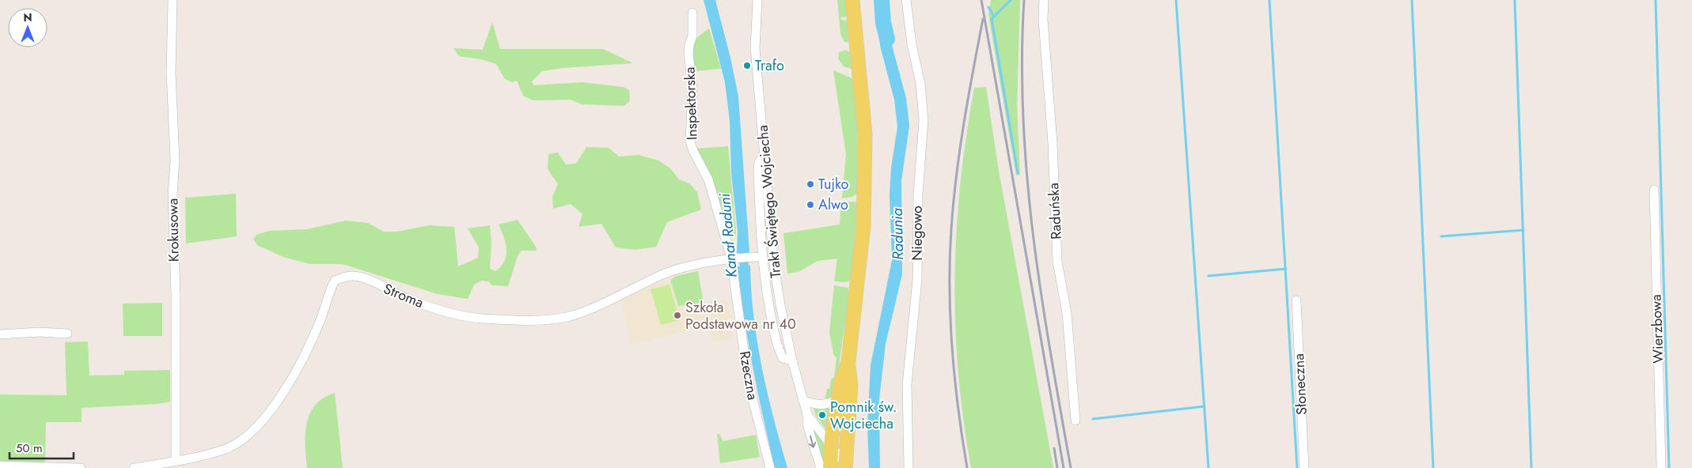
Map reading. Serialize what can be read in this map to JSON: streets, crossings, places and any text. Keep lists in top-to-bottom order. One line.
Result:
{"streets":{"main road":["Trakt Świętego Wojciecha"],"street":["Inspektorska","Raduńska","Krokusowa","Niegowo","Stroma","Wierzbowa","Rzeczna","Słoneczna"]},"crossings":[["Inspektorska","Stroma"],["Inspektorska","Rzeczna"],["Krokusowa","Stroma"],["Stroma","Rzeczna"]],"water":["Radunia","Kanał Raduni"],"places":["Trafo","Tujko","Alwo","Szkoła Podstawowa nr 40","Pomnik św. Wojciecha"],"scale_bar":"50 m","north":"top"}
